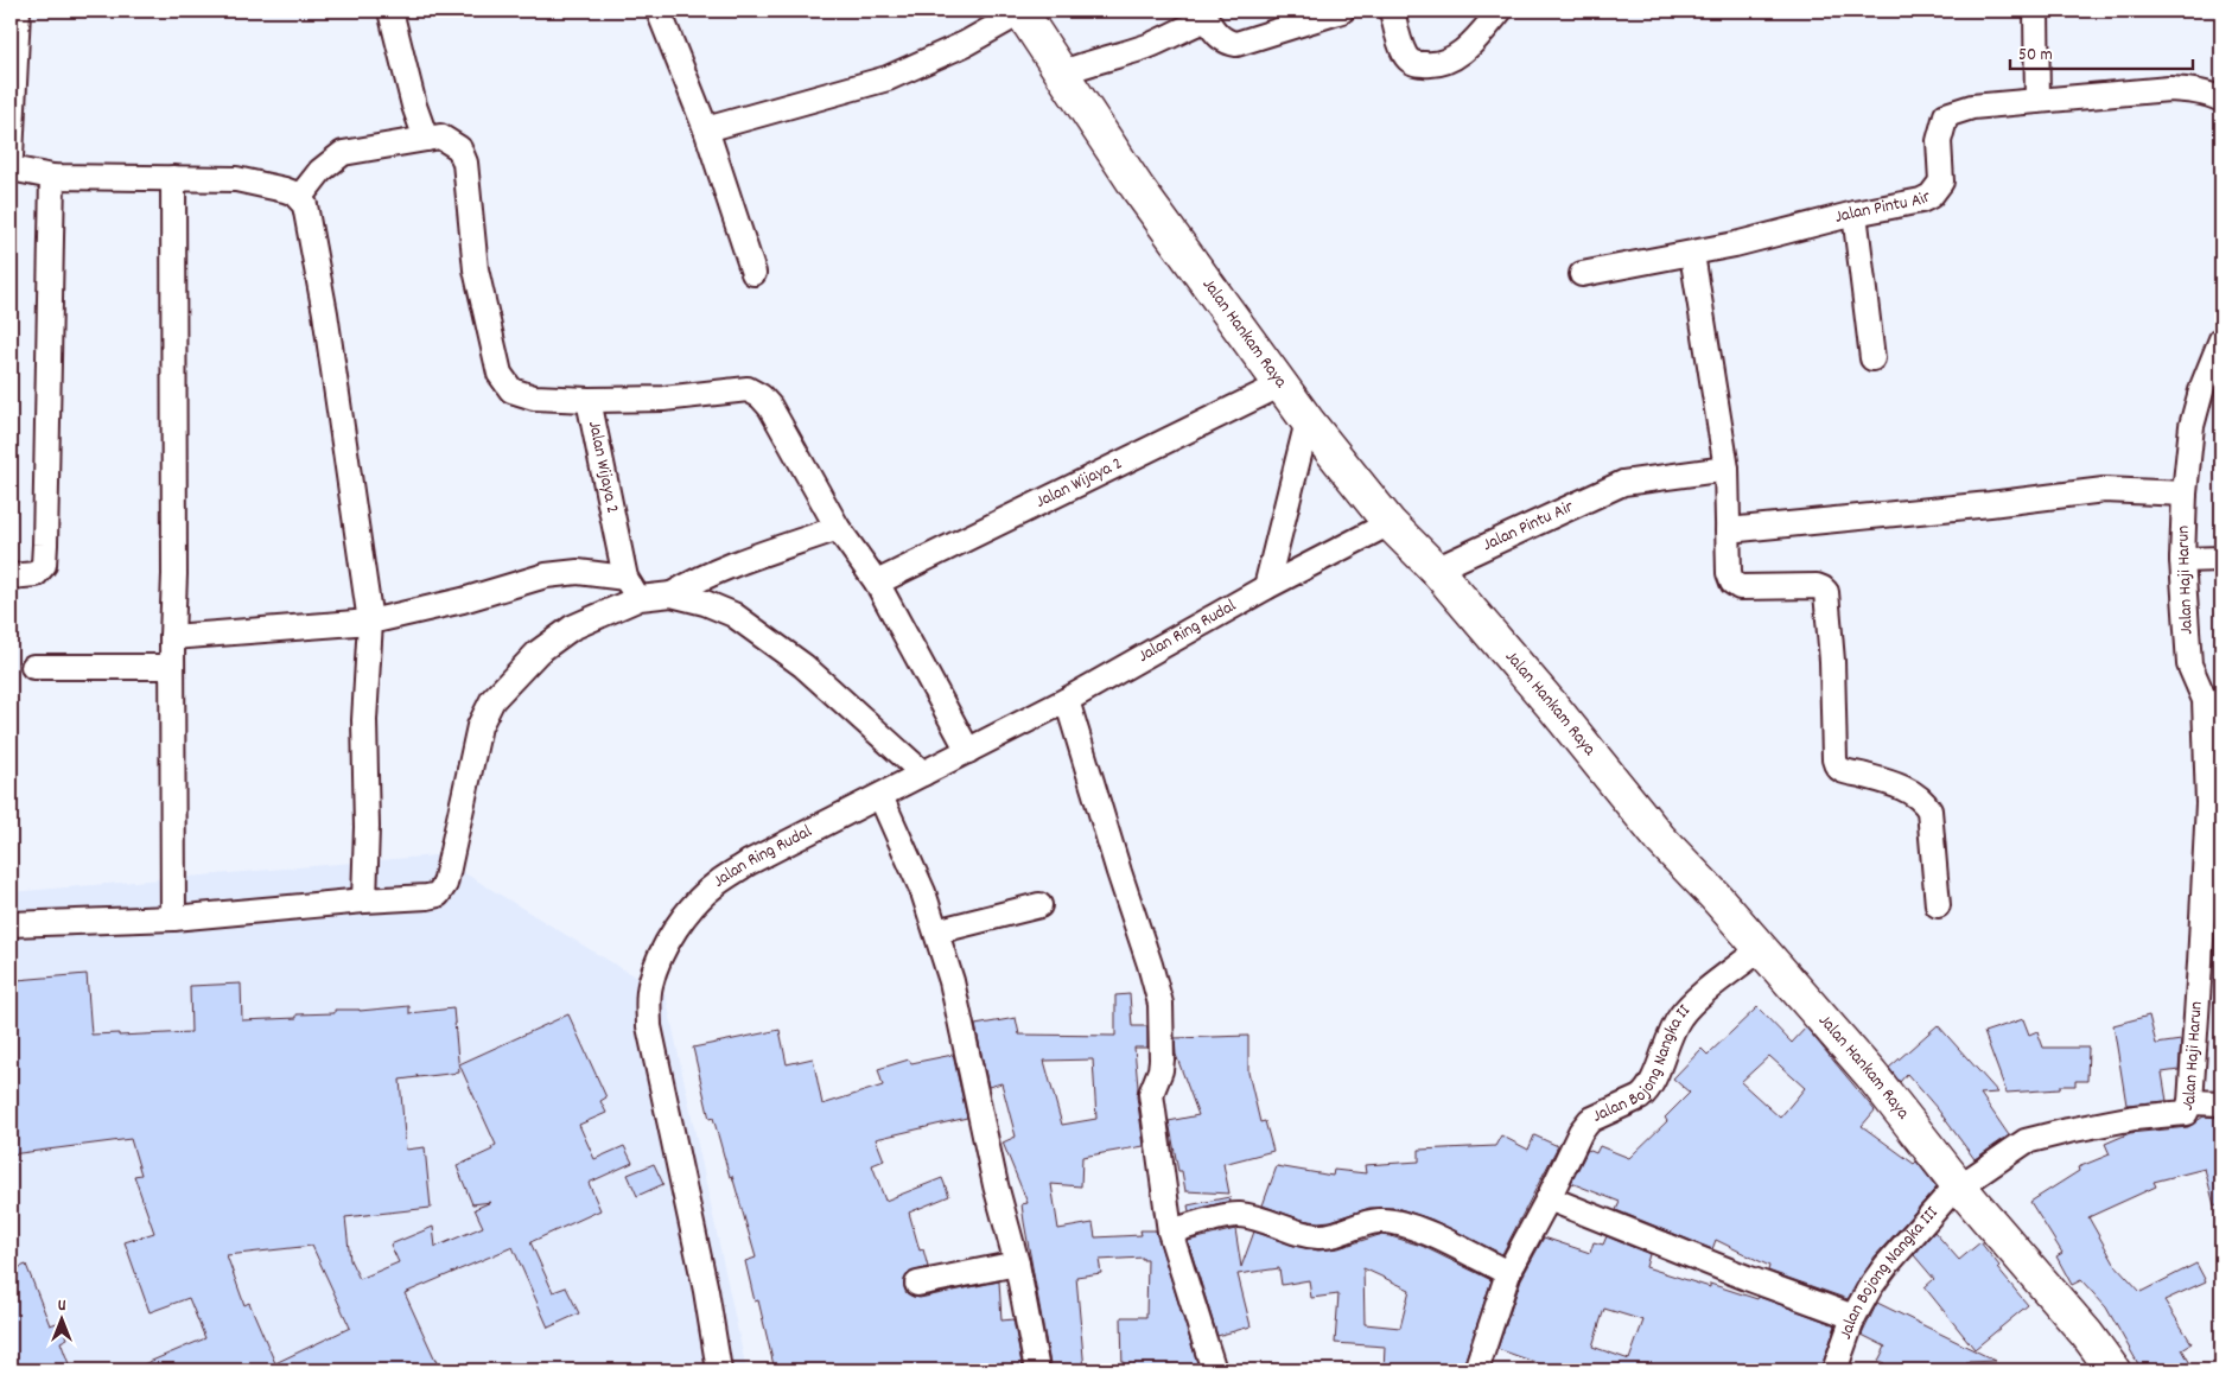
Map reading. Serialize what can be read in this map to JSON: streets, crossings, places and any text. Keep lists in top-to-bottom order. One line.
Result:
{"streets":{"main road":["Jalan Hankam Raya"],"street":["Jalan Pintu Air","Jalan Wijaya 2","Jalan Haji Harun","Jalan Ring Rudal","Jalan Bojong Nangka II","Jalan Bojong Nangka III"]},"crossings":[["Jalan Pintu Air","Jalan Hankam Raya"],["Jalan Hankam Raya","Jalan Wijaya 2"],["Jalan Hankam Raya","Jalan Haji Harun"],["Jalan Hankam Raya","Jalan Ring Rudal"],["Jalan Hankam Raya","Jalan Bojong Nangka II"],["Jalan Hankam Raya","Jalan Bojong Nangka III"],["Jalan Haji Harun","Jalan Bojong Nangka III"]],"scale_bar":"50 m","north":"top"}
